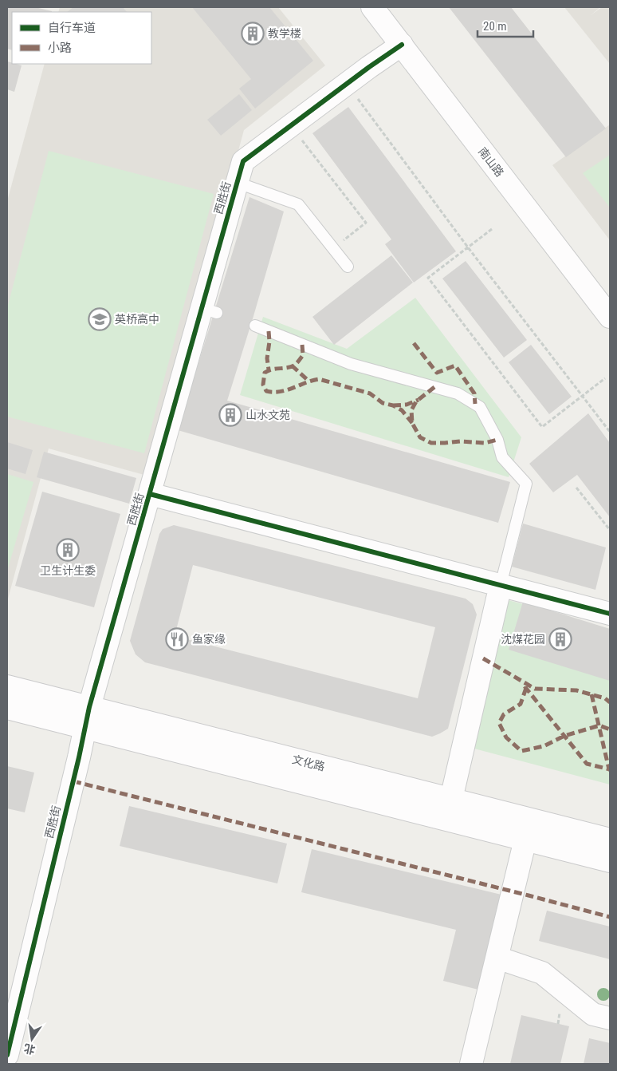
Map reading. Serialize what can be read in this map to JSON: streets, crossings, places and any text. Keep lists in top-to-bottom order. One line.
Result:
{"streets":{"street":["南山路","西胜街","文化路"]},"crossings":[["南山路","西胜街"],["西胜街","文化路"]],"places":{"building":["教学楼","山水文苑","卫生计生委","沈煤花园"],"school or university":["英桥高中"],"restaurant":["鱼家缘"]},"legend":["自行车道","小路"],"scale_bar":"20 m","north":"bottom"}
